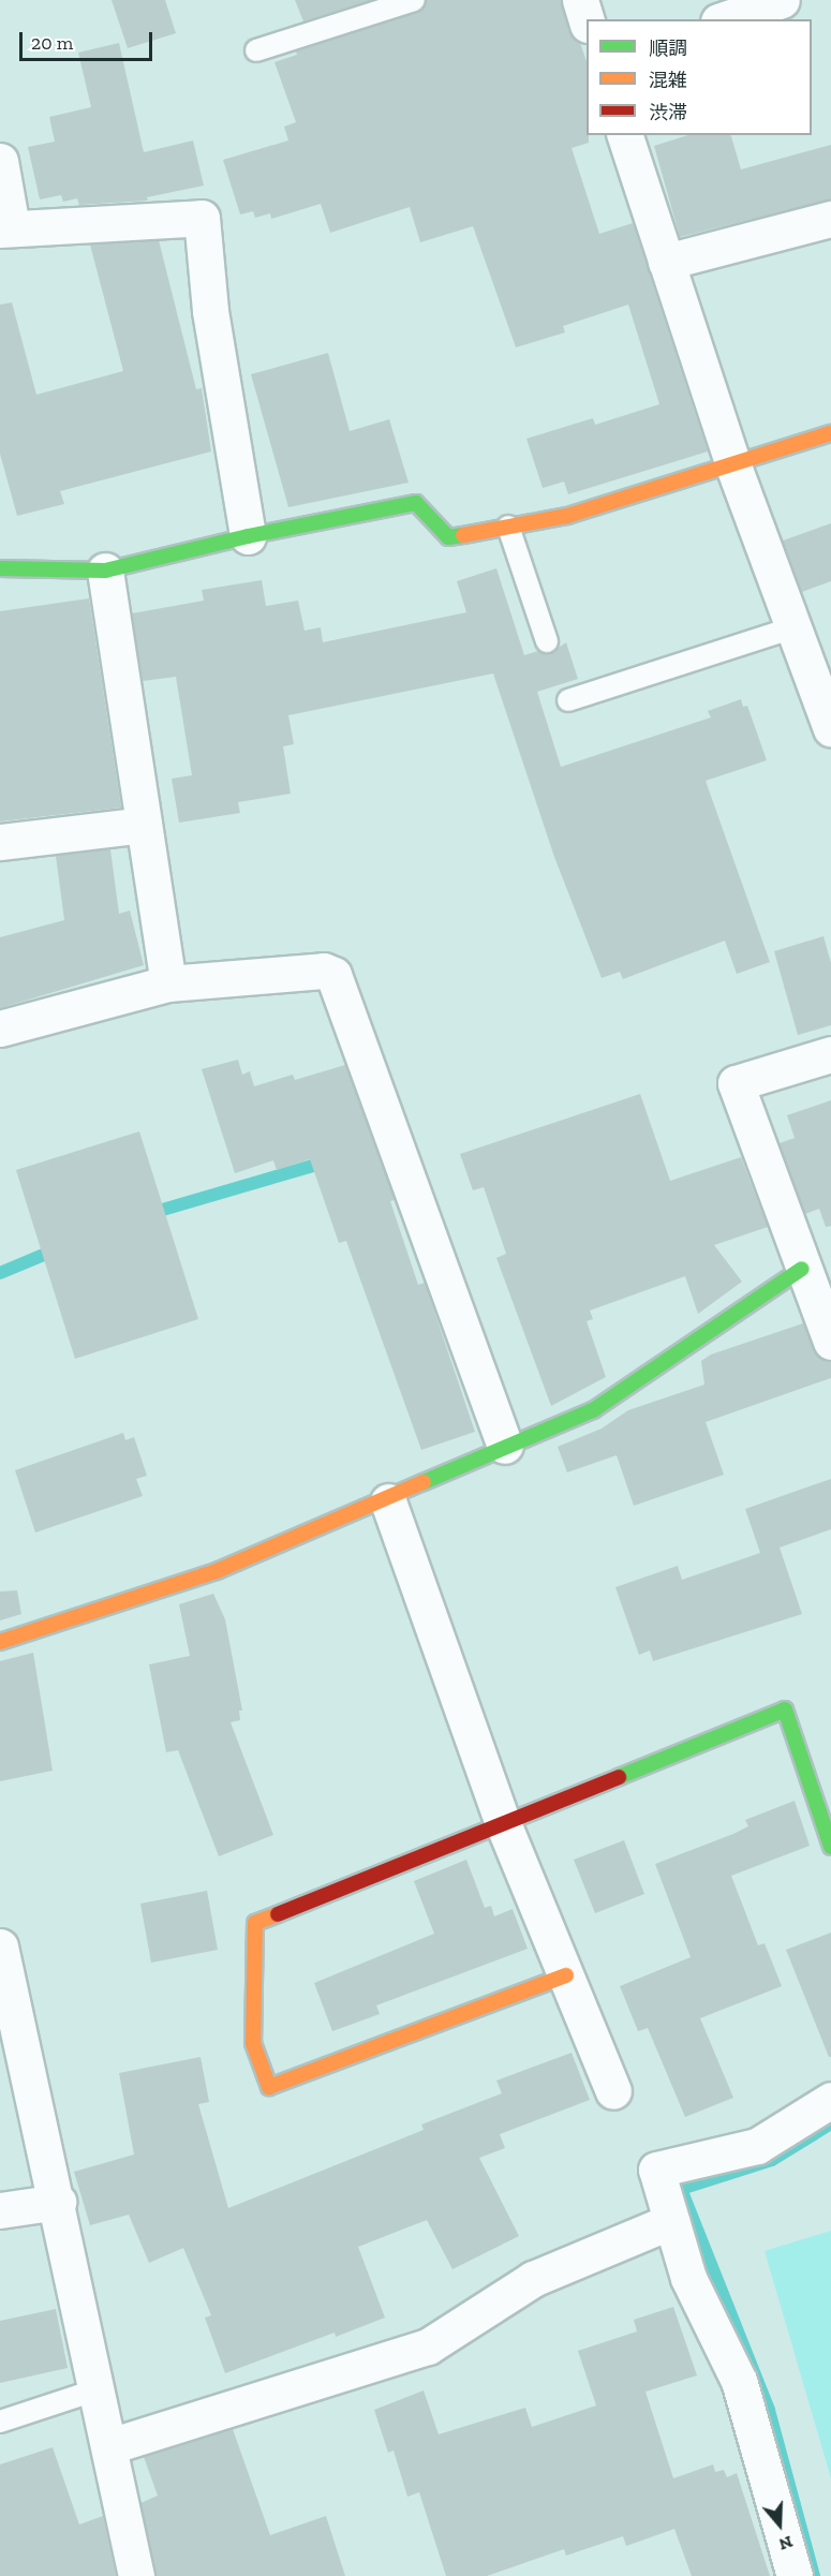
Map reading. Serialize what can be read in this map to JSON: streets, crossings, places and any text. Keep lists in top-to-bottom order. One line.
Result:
{"legend":["順調","混雑","渋滞"],"scale_bar":"20 m","north":"bottom"}
